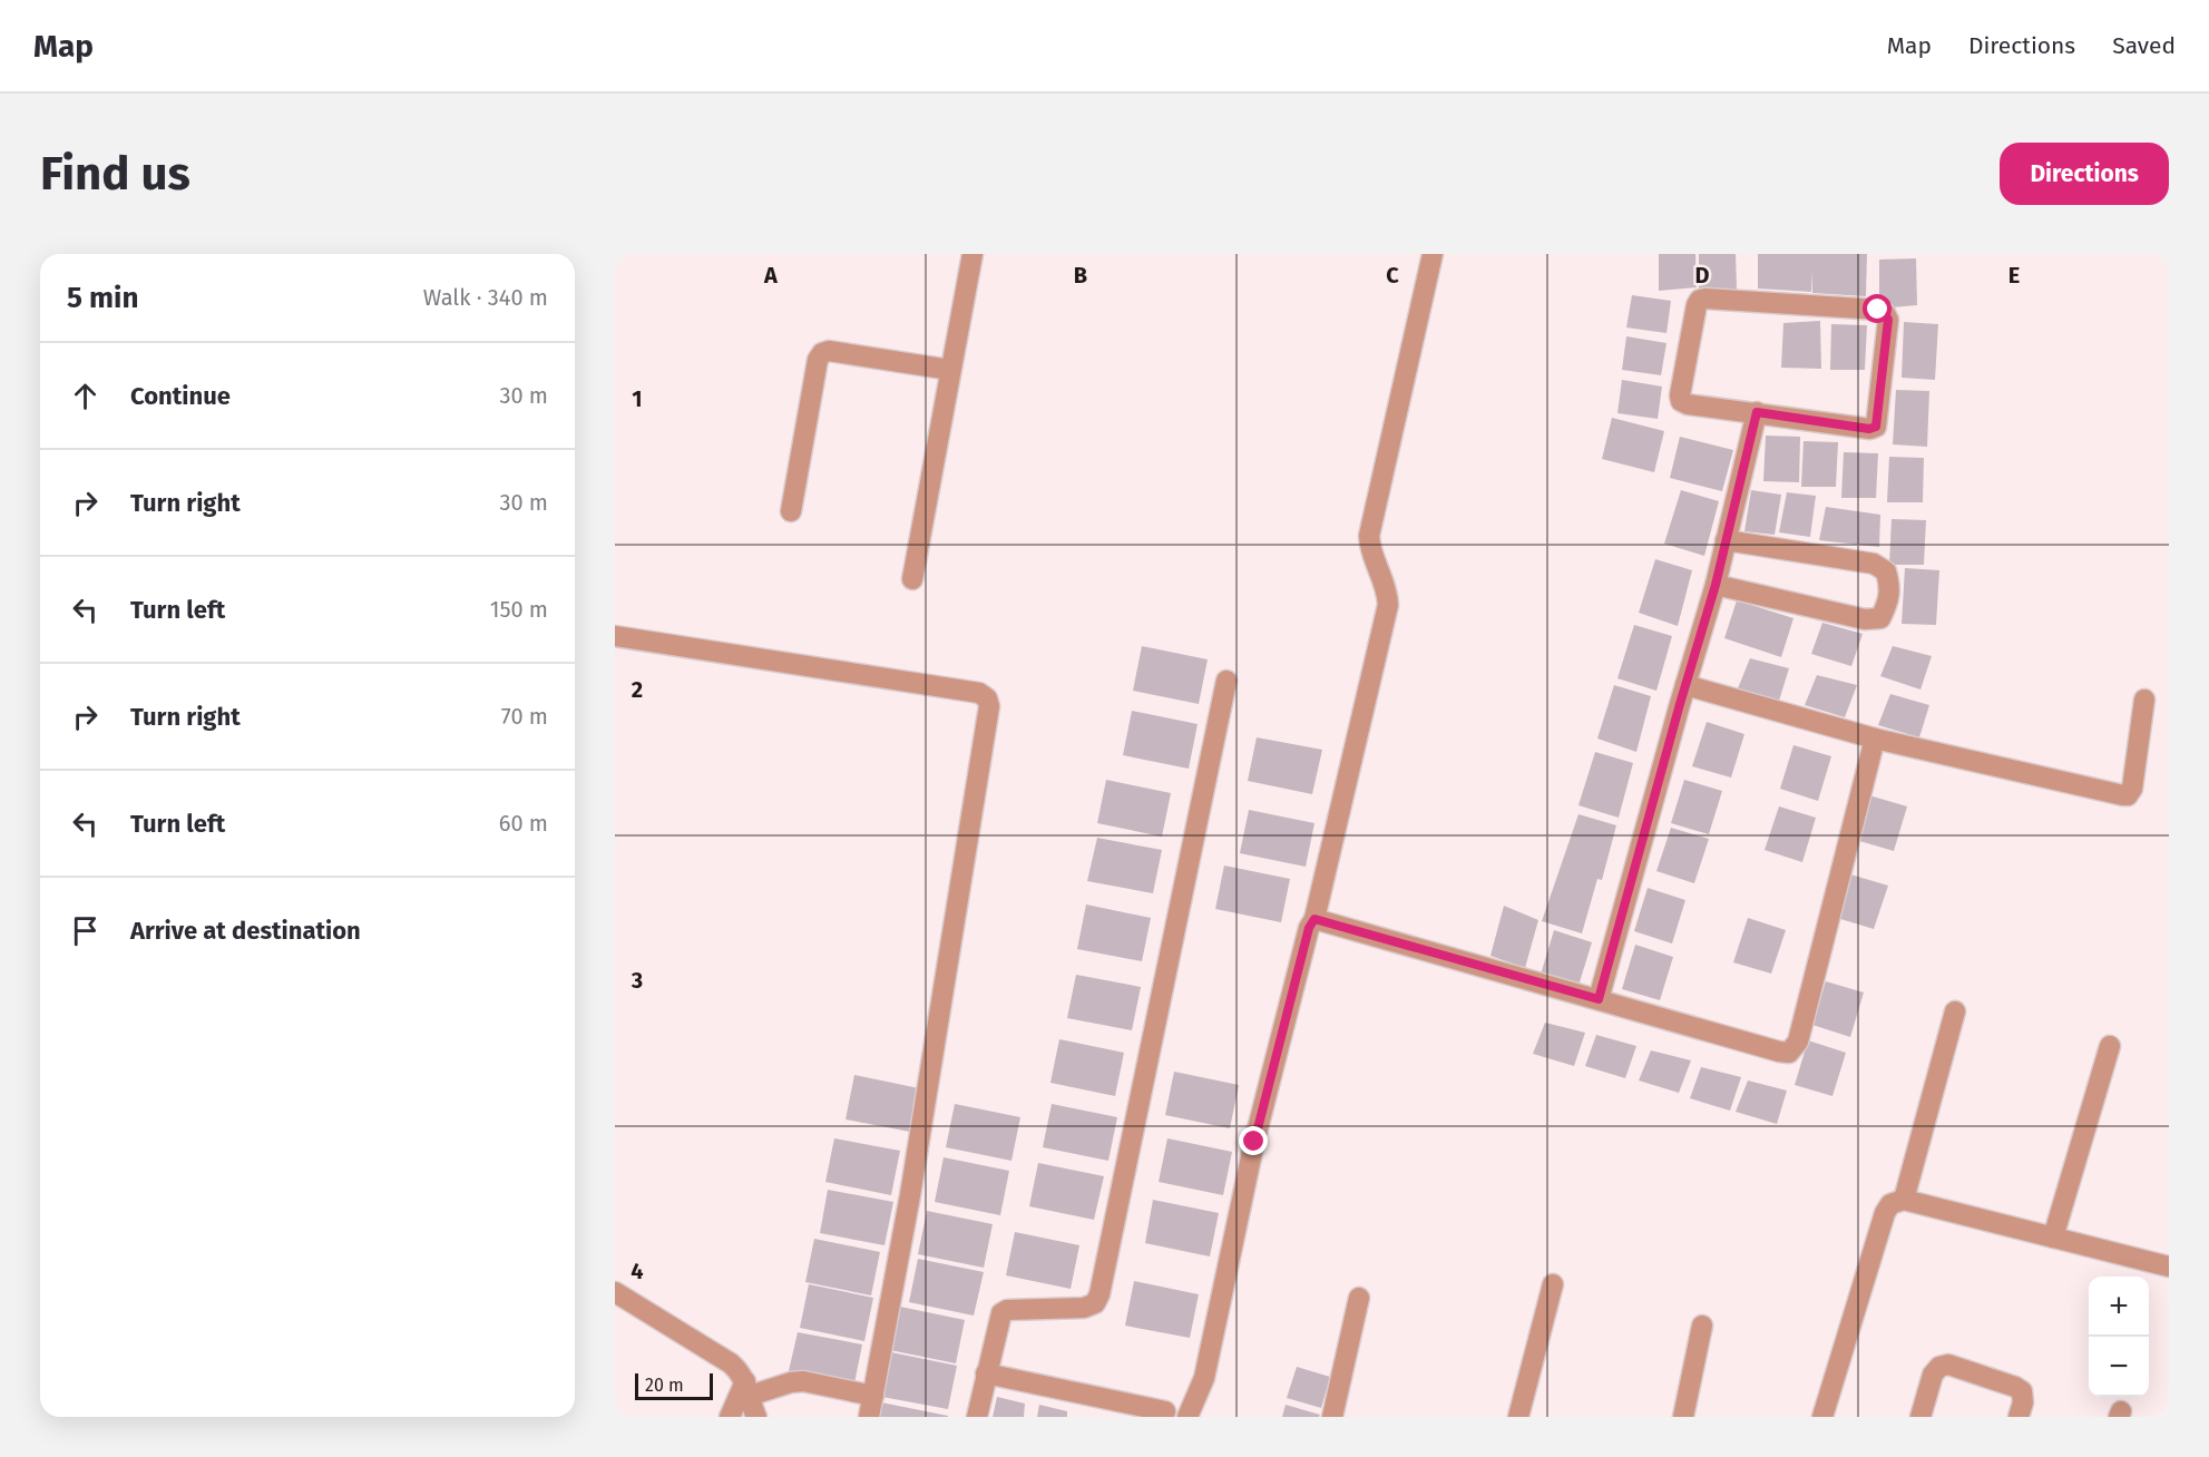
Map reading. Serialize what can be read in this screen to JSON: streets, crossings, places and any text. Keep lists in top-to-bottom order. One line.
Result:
{"scale_bar":"20 m","page":{"header":"Map","nav":["Map","Directions","Saved"],"buttons":"Directions","title":"Find us","heading":["5 min","Walk · 340 m"],"list":[["Continue","30 m"],["Turn right","30 m"],["Turn left","150 m"],["Turn right","70 m"],["Turn left","60 m"],"Arrive at destination"],"map_buttons":["+","−"],"scale":"20 m"},"grid":{"columns":["A","B","C","D","E"],"rows":["1","2","3","4"]}}
